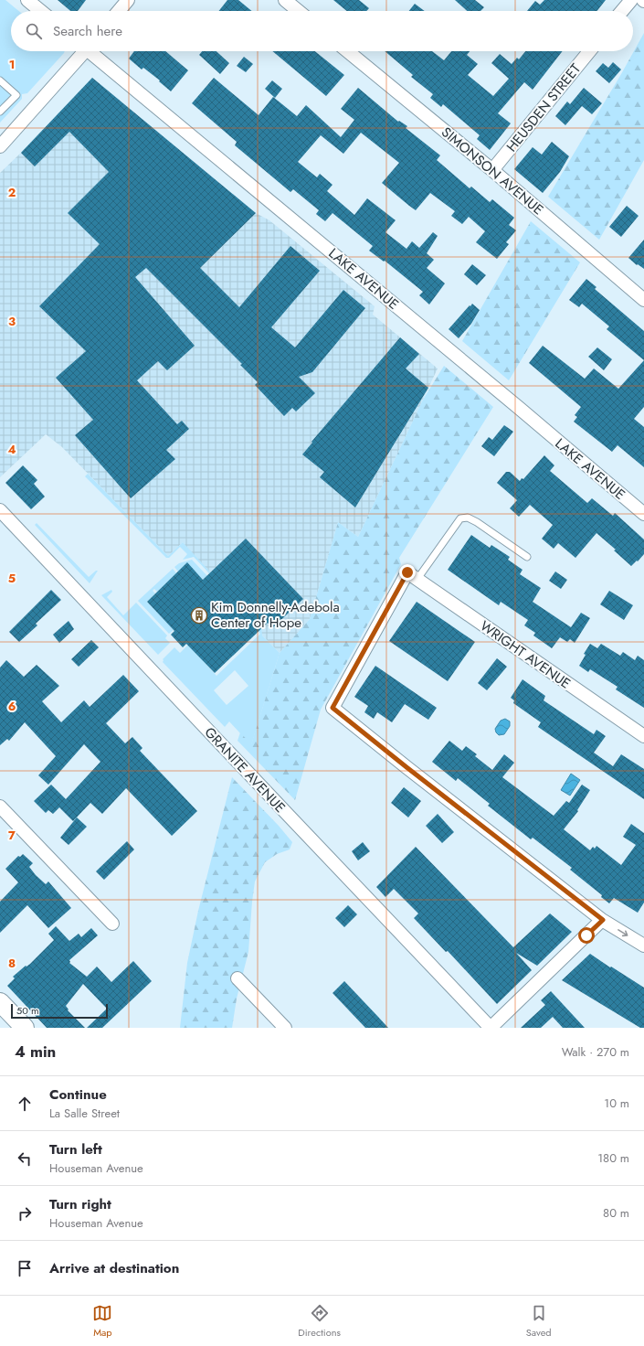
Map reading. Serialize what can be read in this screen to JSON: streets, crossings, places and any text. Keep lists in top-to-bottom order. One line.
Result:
{"streets":{"street":["HEUSDEN STREET","SIMONSON AVENUE","LAKE AVENUE","WRIGHT AVENUE","GRANITE AVENUE"]},"crossings":[["HEUSDEN STREET","SIMONSON AVENUE"]],"places":{"building":["Kim Donnelly-Adebola Center of Hope"]},"scale_bar":"50 m","page":{"search":"Search here","scale":"50 m","heading":["4 min","Walk · 270 m"],"list":[["Continue","La Salle Street","10 m"],["Turn left","Houseman Avenue","180 m"],["Turn right","Houseman Avenue","80 m"],"Arrive at destination"],"nav":["Map","Directions","Saved"]},"grid":{"rows":["1","2","3","4","5","6","7","8"]}}
